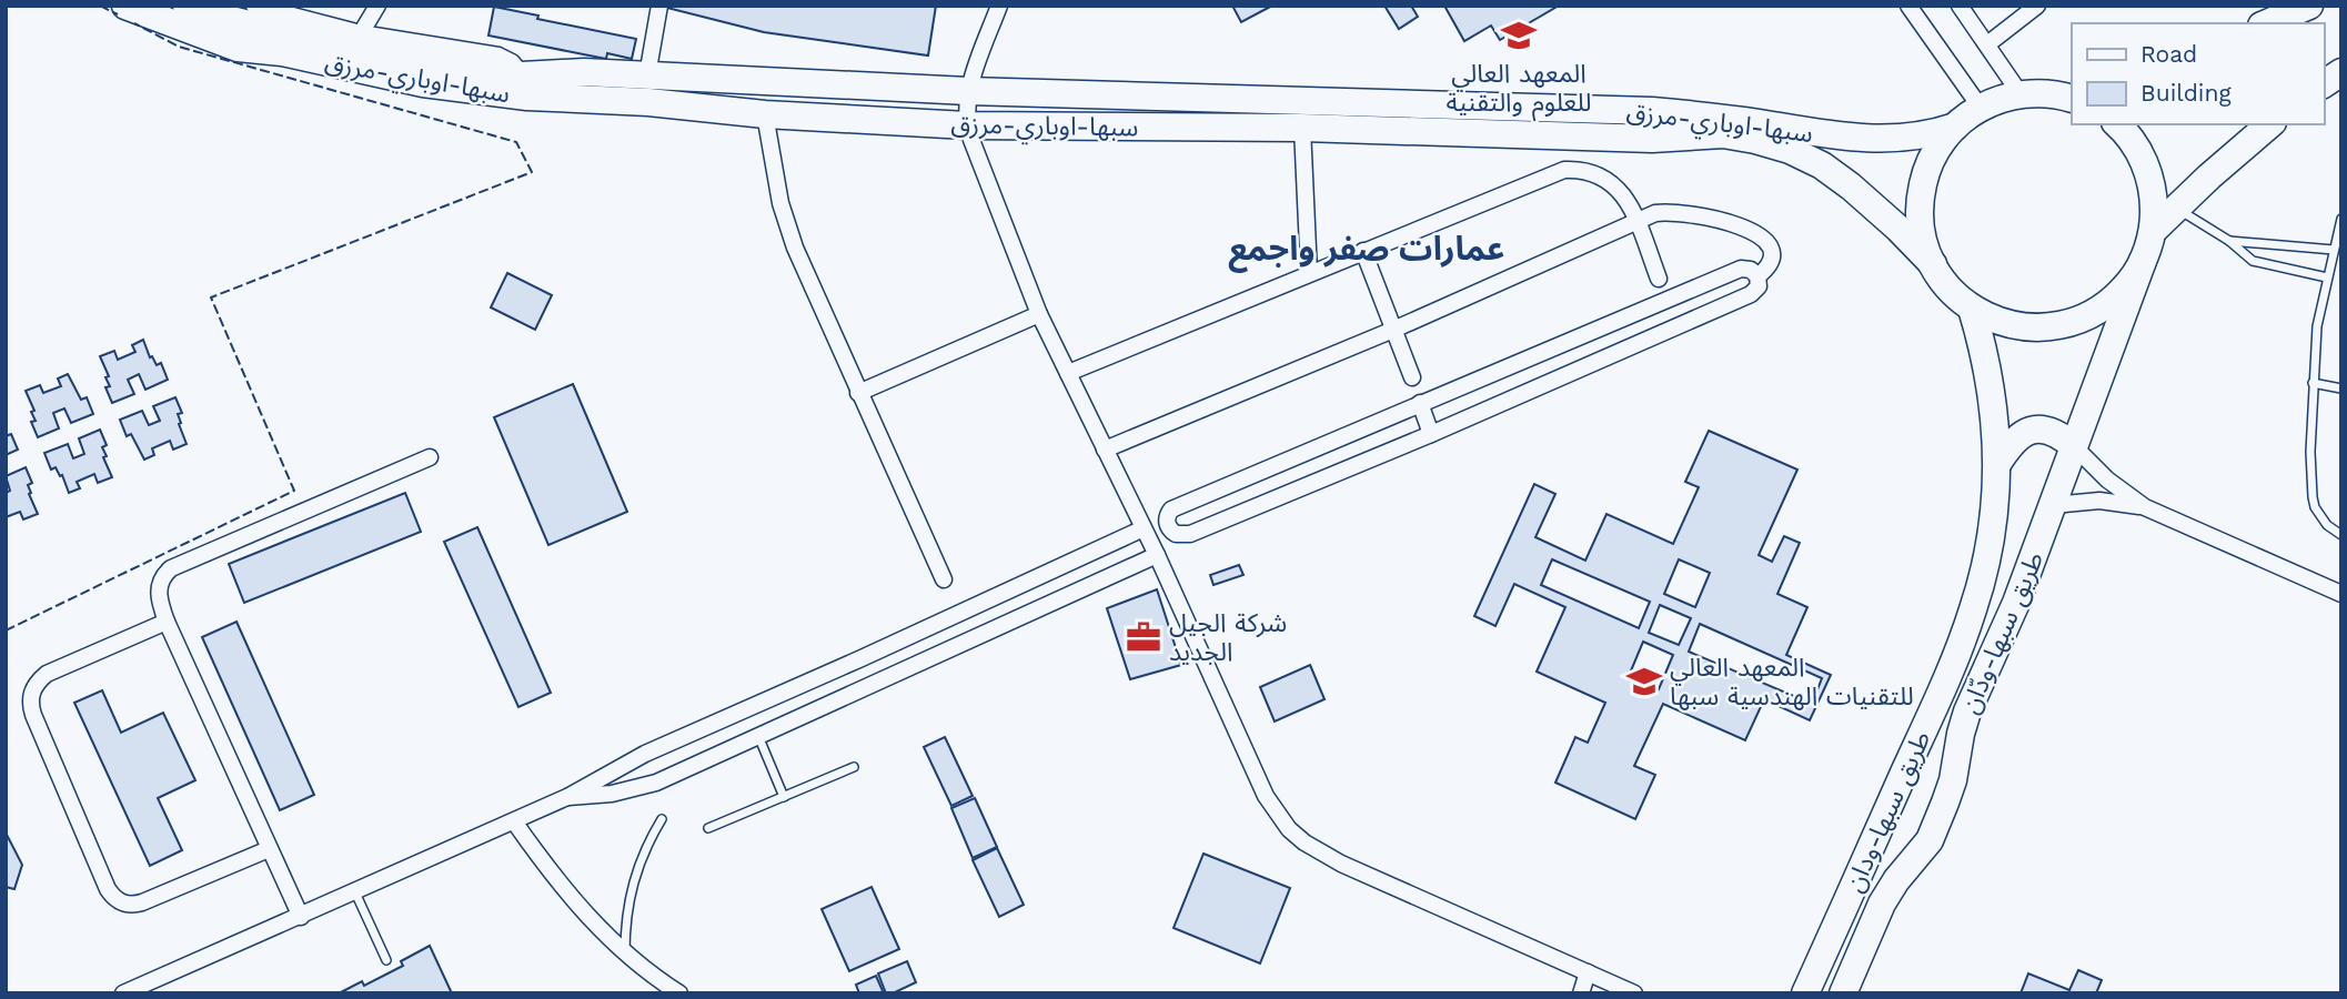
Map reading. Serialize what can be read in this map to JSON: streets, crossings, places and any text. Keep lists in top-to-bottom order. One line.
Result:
{"streets":{"highway":["سبها-اوباري-مرزق","طريق سبها-ودّان","طريق سبها-ودان"]},"districts":["عمارات صفر واجمع"],"places":{"school or university":["المعهد العالي للعلوم والتقنية","المعهد العالي للتقنيات الهندسية سبها"],"office":["شركة الجيل الجديد"]},"legend":["Road","Building"]}
